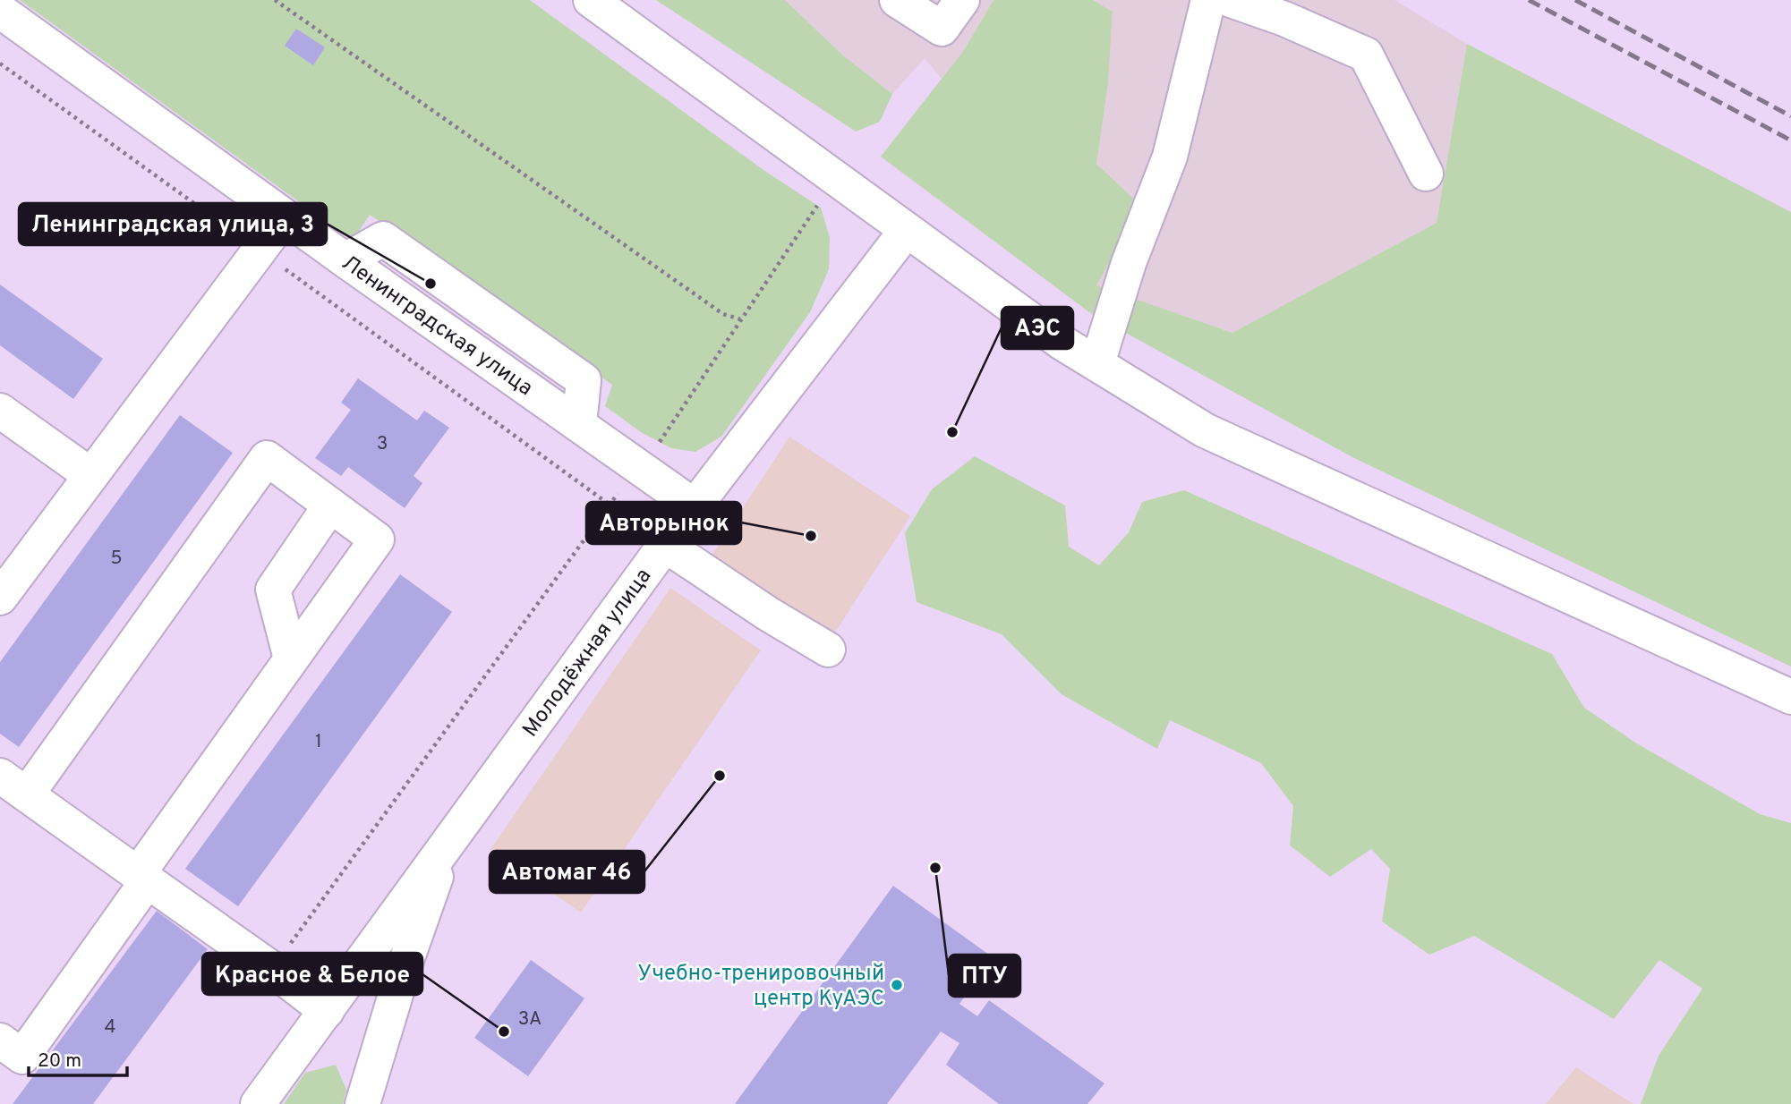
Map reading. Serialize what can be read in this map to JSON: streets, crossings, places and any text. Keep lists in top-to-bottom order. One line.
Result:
{"streets":{"street":["Ленинградская улица","Молодёжная улица"]},"crossings":[["Ленинградская улица","Молодёжная улица"]],"places":["Ленинградская улица, 3","АЭС","Авторынок","Автомаг 46","ПТУ","Учебно-тренировочный центр КуАЭС","Красное & Белое"],"house_numbers":["3","5","1","3А","4"],"scale_bar":"20 m"}
